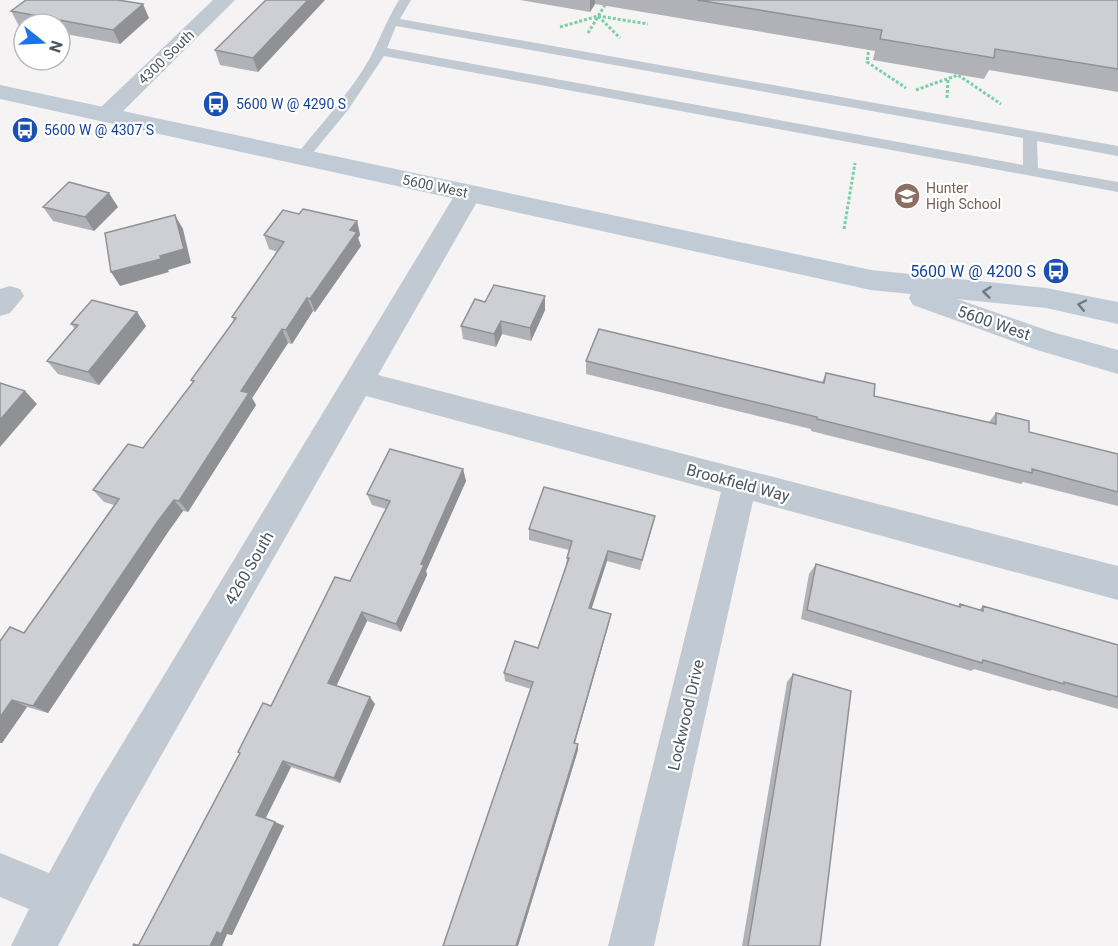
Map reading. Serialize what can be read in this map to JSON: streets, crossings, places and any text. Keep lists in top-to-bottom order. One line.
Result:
{"streets":{"main road":["5600 West"],"street":["4300 South","Brookfield Way","4260 South","Lockwood Drive"]},"crossings":[["4300 South","5600 West"],["5600 West","4260 South"],["Brookfield Way","4260 South"],["Brookfield Way","Lockwood Drive"]],"places":{"bus stop":["5600 W @ 4290 S","5600 W @ 4307 S","5600 W @ 4200 S"],"school or university":["Hunter High School"]},"north":"right"}
